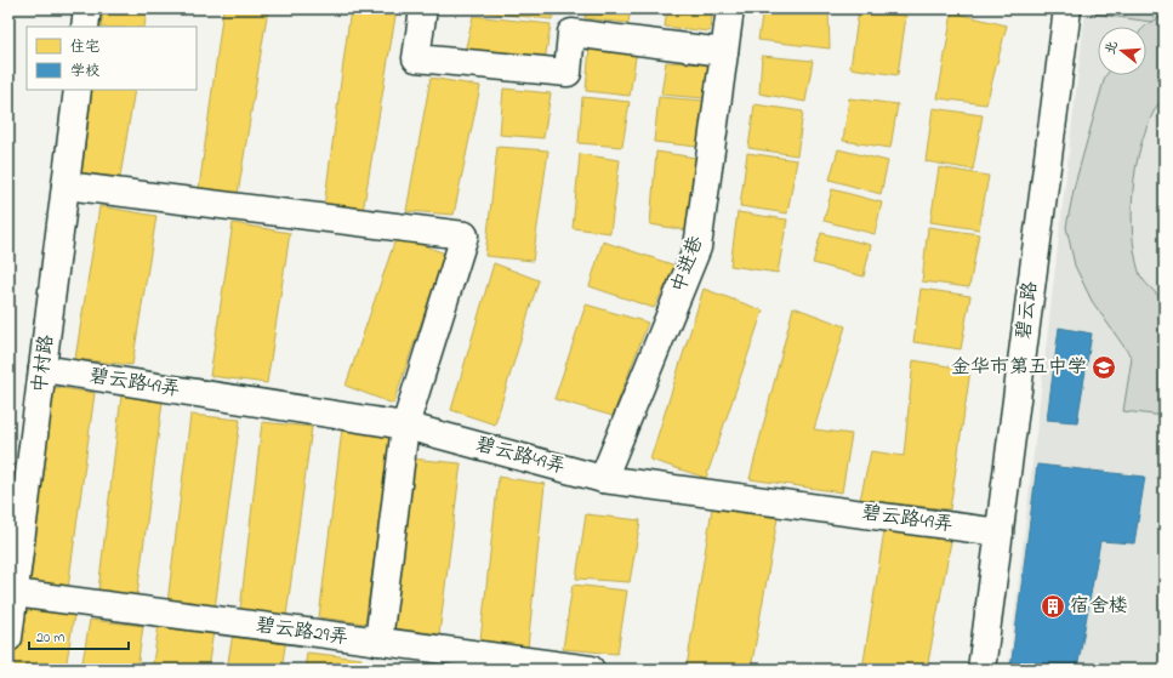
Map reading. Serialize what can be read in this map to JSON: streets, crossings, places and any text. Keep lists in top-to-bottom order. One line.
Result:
{"streets":{"street":["中进巷","碧云路","中村路","碧云路49弄","碧云路29弄"]},"crossings":[["中进巷","碧云路49弄"],["碧云路","碧云路49弄"],["中村路","碧云路49弄"],["中村路","碧云路29弄"]],"places":{"school or university":["金华市第五中学"],"building":["宿舍楼"]},"legend":["住宅","学校"],"scale_bar":"20 m","north":"left"}
